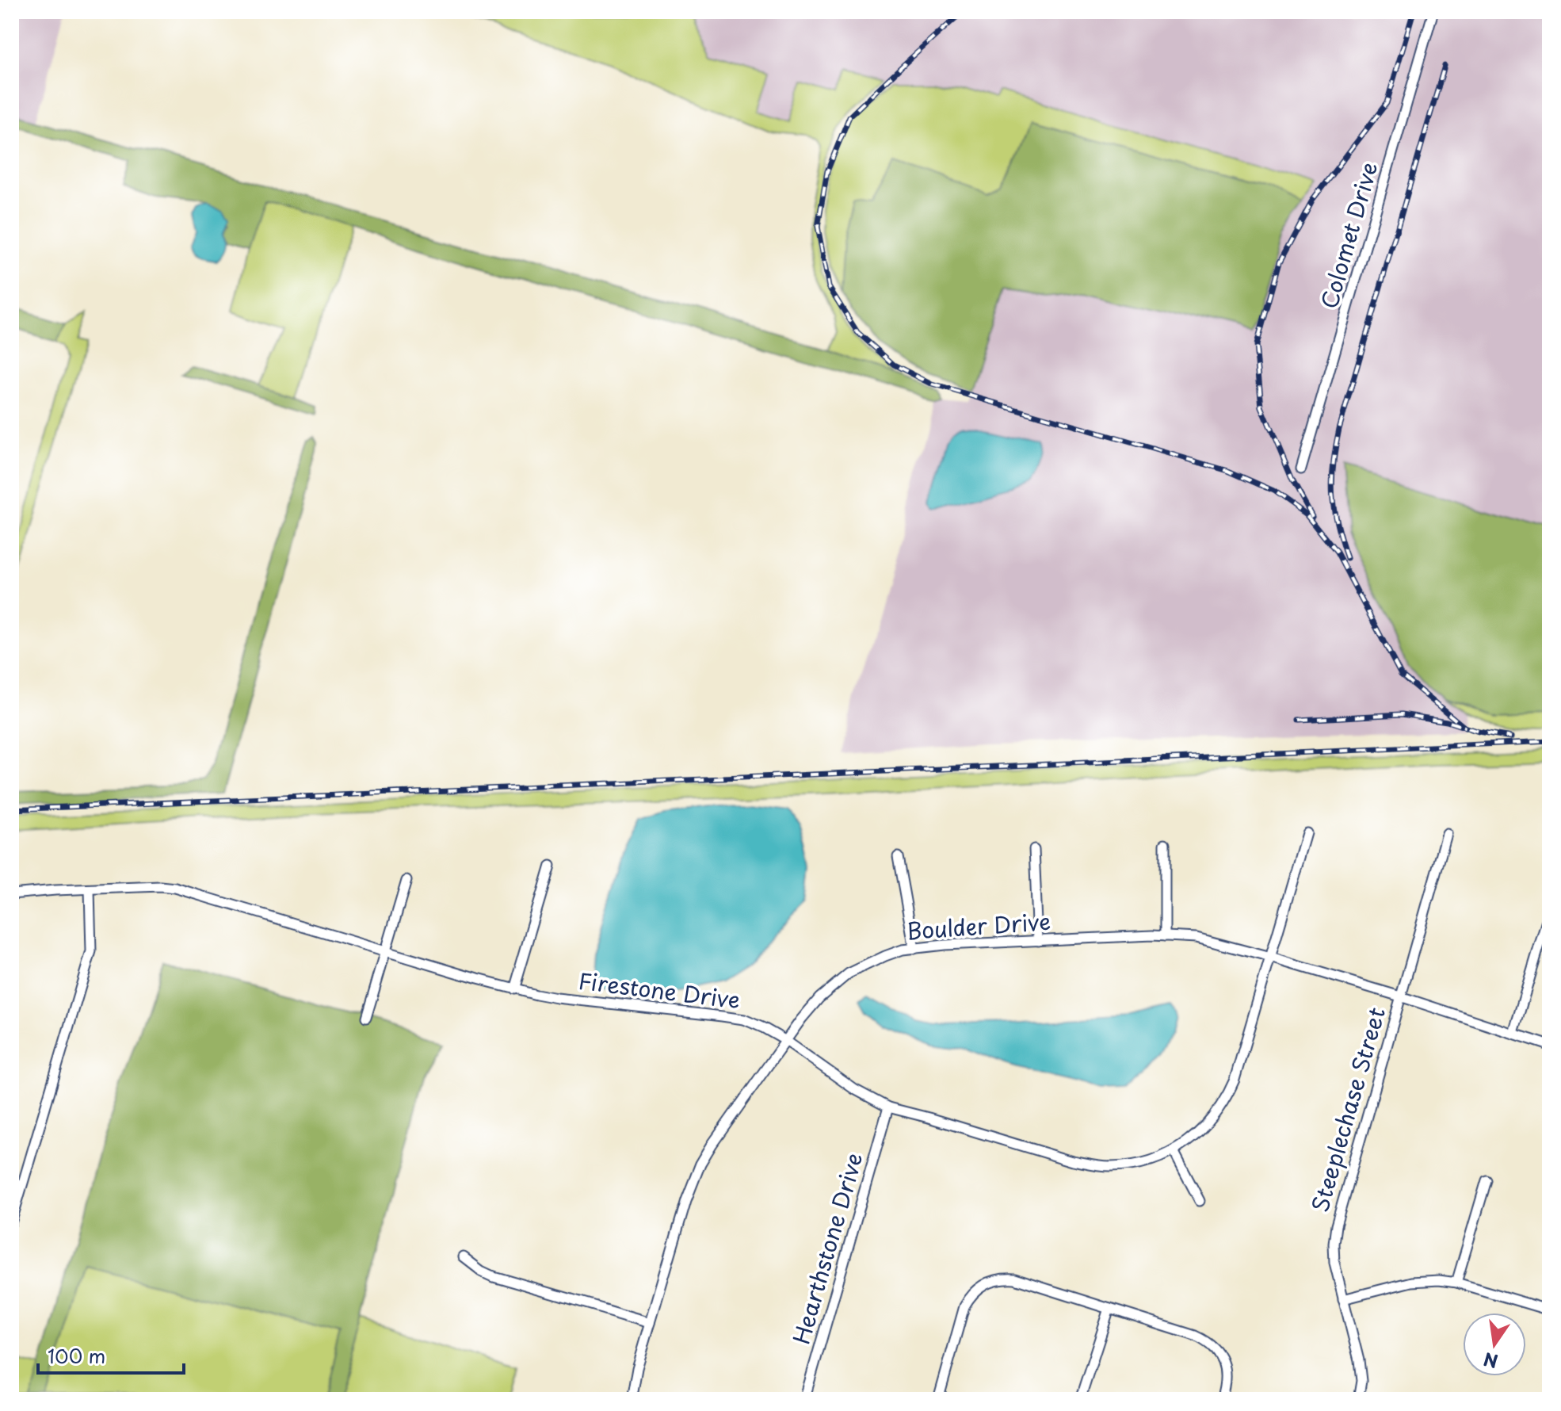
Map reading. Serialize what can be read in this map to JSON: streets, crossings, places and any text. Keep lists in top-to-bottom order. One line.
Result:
{"streets":{"street":["Colomet Drive","Boulder Drive","Firestone Drive","Steeplechase Street","Hearthstone Drive"]},"crossings":[["Boulder Drive","Firestone Drive"],["Boulder Drive","Steeplechase Street"],["Firestone Drive","Hearthstone Drive"]],"scale_bar":"100 m","north":"bottom"}
